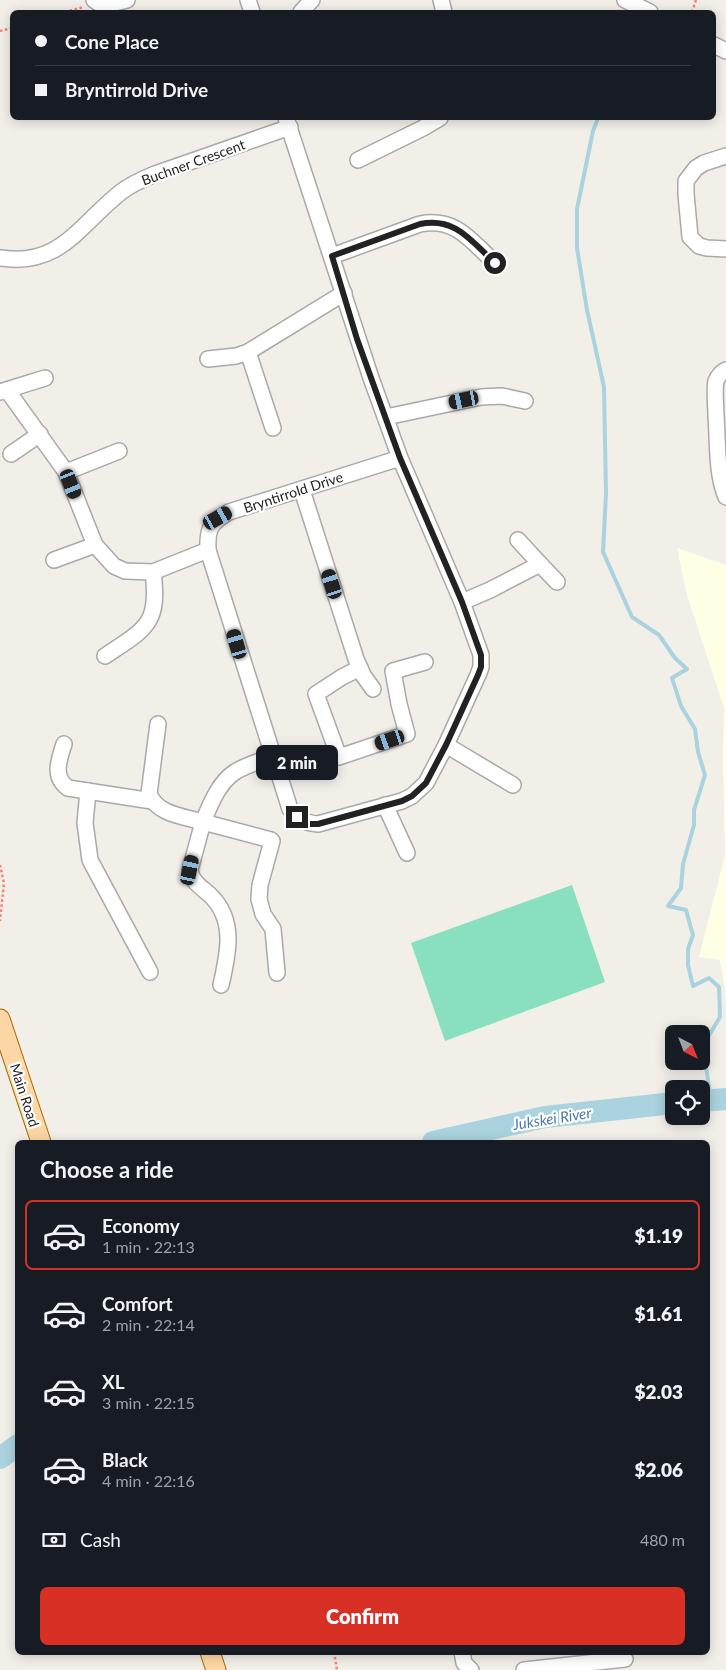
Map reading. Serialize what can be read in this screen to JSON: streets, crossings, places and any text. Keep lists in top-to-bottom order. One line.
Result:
{"streets":{"main road":["Main Road"],"street":["Buchner Crescent","Bryntirrold Drive"]},"crossings":[["Buchner Crescent","Bryntirrold Drive"]],"water":["Jukskei River"],"north":"bottom right","page":{"banner":["Cone Place","Bryntirrold Drive"],"bubble":"2 min","heading":"Choose a ride","list":[{"name":"Economy","note":"1 min · 22:13","value":"$1.19"},{"name":"Comfort","note":"2 min · 22:14","value":"$1.61"},{"name":"XL","note":"3 min · 22:15","value":"$2.03"},{"name":"Black","note":"4 min · 22:16","value":"$2.06"}],"pay":["Cash","480 m"],"buttons":"Confirm"}}
